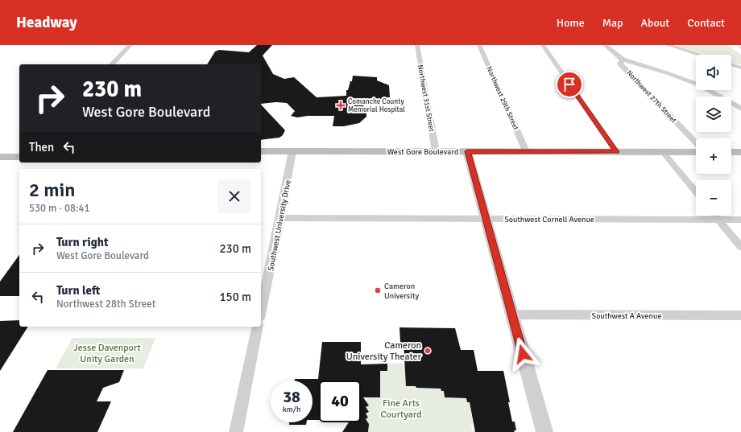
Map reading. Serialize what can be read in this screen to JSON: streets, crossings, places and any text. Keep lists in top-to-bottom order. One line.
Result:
{"streets":{"main road":["West Gore Boulevard"],"street":["Northwest 27th Street","Northwest 31st Street","Northwest 29th Street","Southwest Cornell Avenue","Southwest University Drive","Southwest A Avenue"]},"crossings":[["Northwest 31st Street","West Gore Boulevard"],["Northwest 29th Street","West Gore Boulevard"],["West Gore Boulevard","Southwest University Drive"],["Southwest Cornell Avenue","Southwest University Drive"]],"parks":["Jesse Davenport Unity Garden","Fine Arts Courtyard"],"places":{"health":["Comanche County Memorial Hospital"],"other":["Cameron University","Cameron University Theater"]},"page":{"header":"Headway","nav":["Home","Map","About","Contact"],"map_buttons":["+","−"],"turn":["230 m","West Gore Boulevard"],"then":"Then","heading":["2 min","530 m · 08:41"],"list":[{"name":"Turn right","note":"West Gore Boulevard","value":"230 m"},{"name":"Turn left","note":"Northwest 28th Street","value":"150 m"}],"speed":"38 km/h","limit":"40"}}
